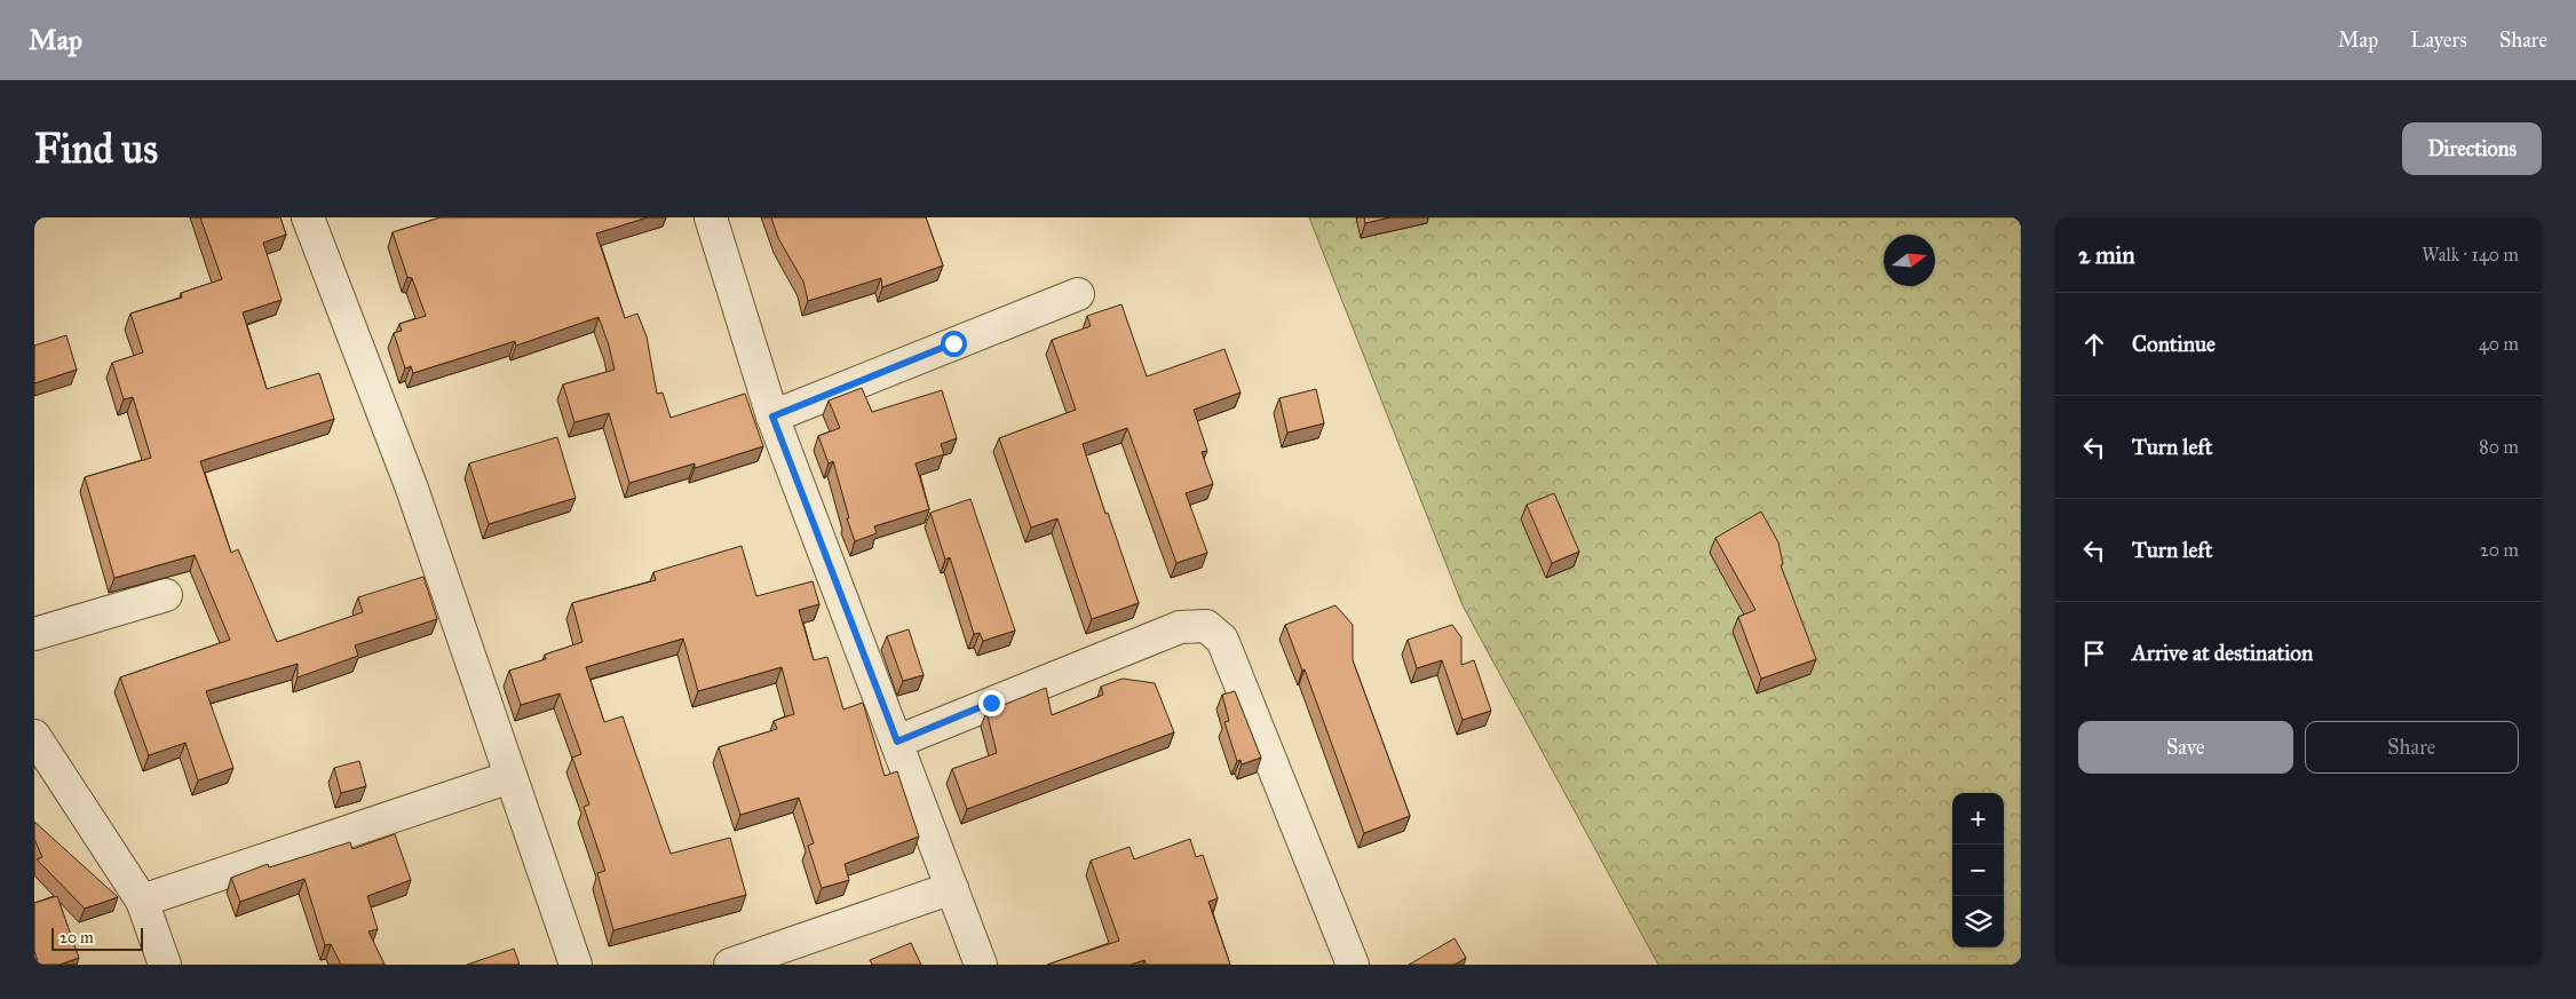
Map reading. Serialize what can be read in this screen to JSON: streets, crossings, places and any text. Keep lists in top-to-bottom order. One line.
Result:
{"scale_bar":"20 m","north":"right","page":{"header":"Map","nav":["Map","Layers","Share"],"buttons":["Directions",["Save","Share"]],"title":"Find us","heading":["2 min","Walk · 140 m"],"list":[["Continue","40 m"],["Turn left","80 m"],["Turn left","20 m"],"Arrive at destination"],"map_buttons":["+","−"],"scale":"20 m"}}
